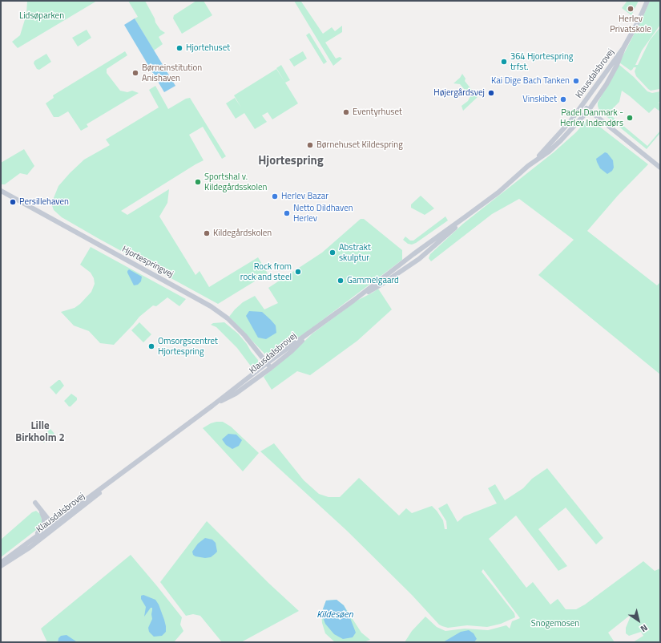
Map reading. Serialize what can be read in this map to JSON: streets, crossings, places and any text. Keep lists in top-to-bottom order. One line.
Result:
{"streets":{"street":["Klausdalsbrovej","Hjortespringvej"]},"crossings":[["Klausdalsbrovej","Hjortespringvej"]],"districts":["Hjortespring","Lille Birkholm 2"],"water":["Kildesøen"],"parks":["Lidsøparken","Snogemosen"],"places":["Herlev Privatskole","Hjortehuset","364 Hjortespring trfst.","Børneinstitution Anishaven","Kai Dige Bach Tanken","Højergårdsvej","Vinskibet","Eventyrhuset","Padel Danmark - Herlev Indendørs","Børnehuset Kildespring","Sportshal v. Kildegårdsskolen","Herlev Bazar","Persillehaven","Netto Dildhaven Herlev","Kildegårdskolen","Abstrakt skulptur","Rock from rock and steel","Gammelgaard","Omsorgscentret Hjortespring"],"north":"bottom right"}
